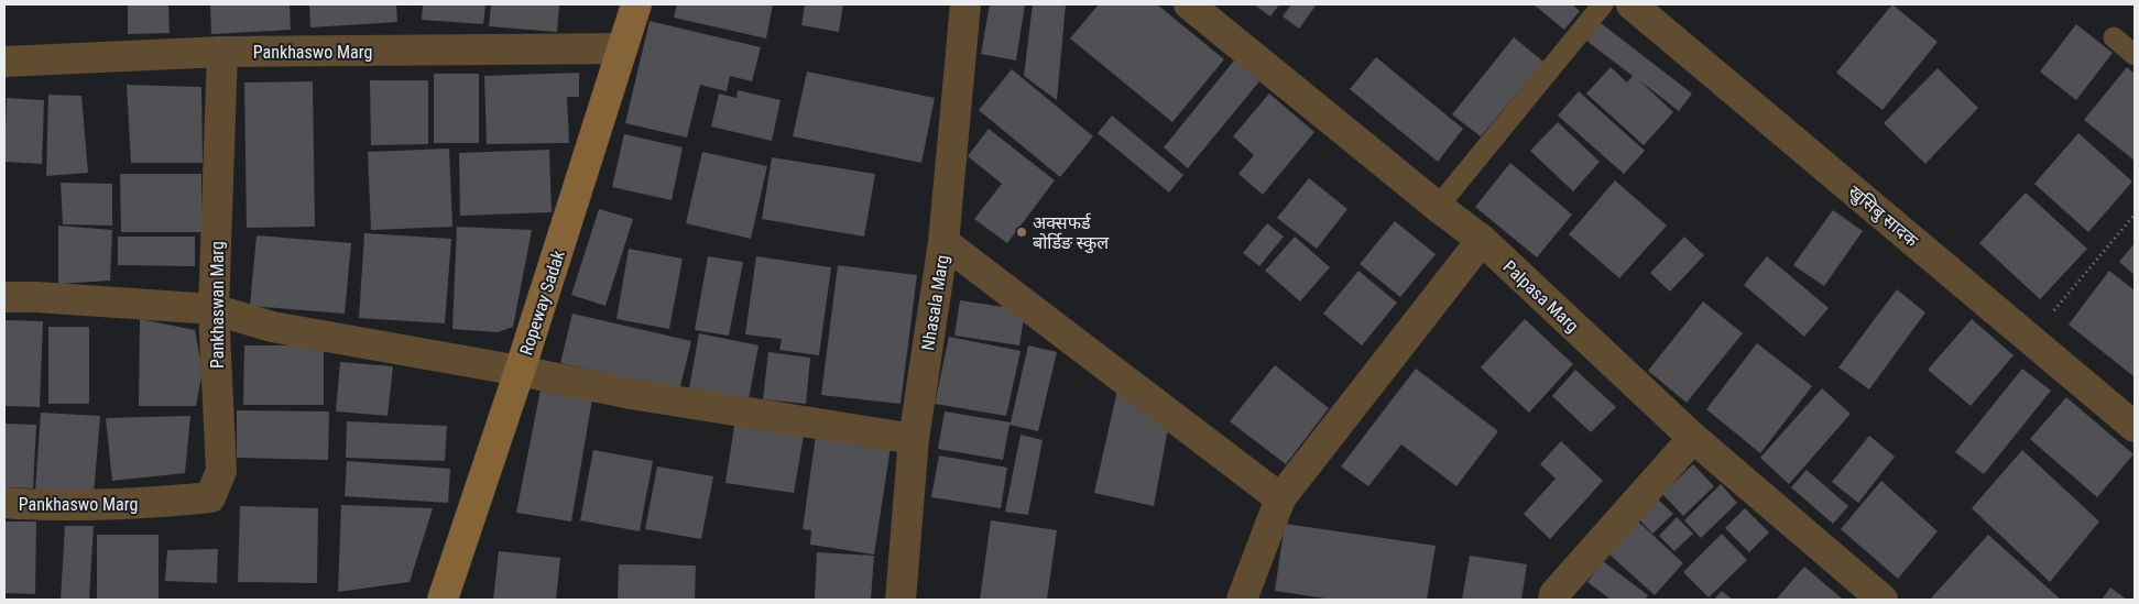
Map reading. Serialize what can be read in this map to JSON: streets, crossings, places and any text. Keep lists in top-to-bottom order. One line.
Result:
{"streets":{"main road":["Ropeway Sadak"],"street":["Pankhaswo Marg","खुसिबु सादक","Palpasa Marg","Nhasala Marg","Pankhaswan Marg"]},"crossings":[["Pankhaswo Marg","Ropeway Sadak"],["Pankhaswo Marg","Pankhaswan Marg"]],"places":["अक्सफर्ड बोर्डिङ स्कुल"]}
